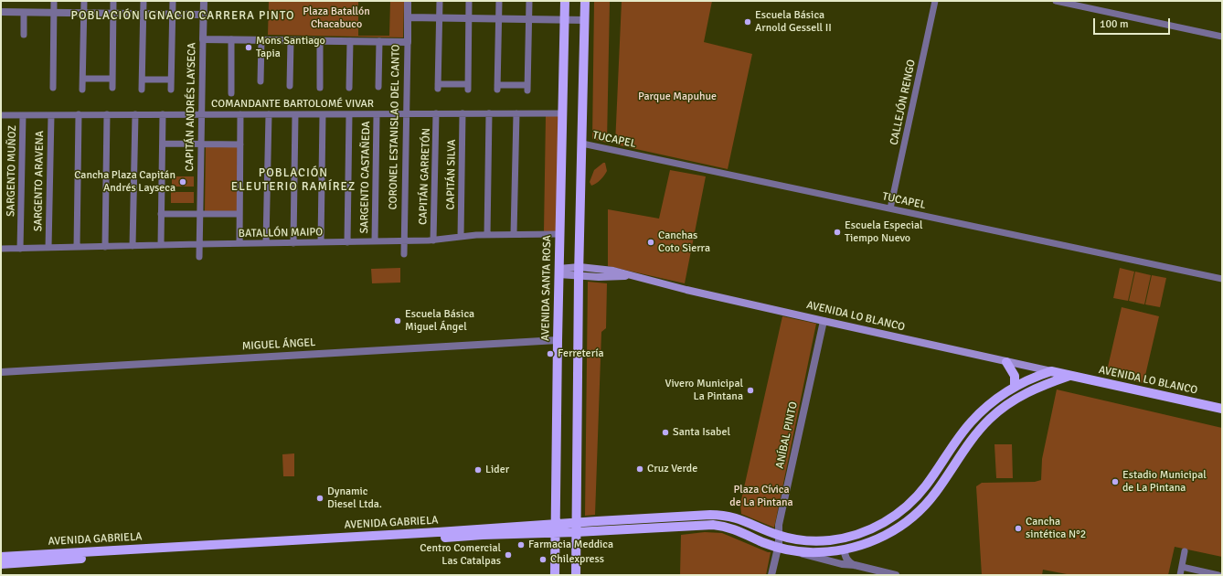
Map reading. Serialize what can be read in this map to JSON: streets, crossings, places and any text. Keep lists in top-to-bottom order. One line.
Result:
{"streets":{"main road":["AVENIDA SANTA ROSA","AVENIDA LO BLANCO","AVENIDA GABRIELA"],"street":["CALLEJÓN RENGO","COMANDANTE BARTOLOMÉ VIVAR","CAPITÁN ANDRÉS LAYSECA","CORONEL ESTANISLAO DEL CANTO","TUCAPEL","SARGENTO MUÑOZ","CAPITÁN SILVA","CAPITÁN GARRETÓN","SARGENTO CASTAÑEDA","SARGENTO ARAVENA","BATALLÓN MAIPO","MIGUEL ÁNGEL","ANÍBAL PINTO"]},"crossings":[["CALLEJÓN RENGO","TUCAPEL"],["COMANDANTE BARTOLOMÉ VIVAR","CAPITÁN ANDRÉS LAYSECA"],["COMANDANTE BARTOLOMÉ VIVAR","CORONEL ESTANISLAO DEL CANTO"],["COMANDANTE BARTOLOMÉ VIVAR","SARGENTO MUÑOZ"],["COMANDANTE BARTOLOMÉ VIVAR","CAPITÁN SILVA"],["COMANDANTE BARTOLOMÉ VIVAR","CAPITÁN GARRETÓN"],["COMANDANTE BARTOLOMÉ VIVAR","SARGENTO CASTAÑEDA"],["COMANDANTE BARTOLOMÉ VIVAR","SARGENTO ARAVENA"],["COMANDANTE BARTOLOMÉ VIVAR","AVENIDA SANTA ROSA"],["CAPITÁN ANDRÉS LAYSECA","BATALLÓN MAIPO"],["CORONEL ESTANISLAO DEL CANTO","BATALLÓN MAIPO"],["SARGENTO MUÑOZ","BATALLÓN MAIPO"],["CAPITÁN SILVA","BATALLÓN MAIPO"],["CAPITÁN GARRETÓN","BATALLÓN MAIPO"],["SARGENTO CASTAÑEDA","BATALLÓN MAIPO"],["SARGENTO ARAVENA","BATALLÓN MAIPO"],["BATALLÓN MAIPO","AVENIDA SANTA ROSA"],["AVENIDA SANTA ROSA","AVENIDA LO BLANCO"],["AVENIDA SANTA ROSA","MIGUEL ÁNGEL"],["AVENIDA SANTA ROSA","AVENIDA GABRIELA"],["AVENIDA LO BLANCO","ANÍBAL PINTO"],["AVENIDA LO BLANCO","AVENIDA GABRIELA"],["ANÍBAL PINTO","AVENIDA GABRIELA"]],"districts":["POBLACIÓN IGNACIO CARRERA PINTO","POBLACIÓN ELEUTERIO RAMÍREZ"],"parks":["Plaza Batallón Chacabuco","Parque Mapuhue","Plaza Cívica de La Pintana"],"places":["Escuela Básica Arnold Gessell II","Mons Santiago Tapia","Cancha Plaza Capitán Andrés Layseca","Escuela Especial Tiempo Nuevo","Canchas Coto Sierra","Escuela Básica Miguel Ángel","Ferretería","Vivero Municipal La Pintana","Santa Isabel","Cruz Verde","Lider","Estadio Municipal de La Pintana","Dynamic Diesel Ltda.","Cancha sintética N°2","Farmacia Meddica","Centro Comercial Las Catalpas","Chilexpress"],"scale_bar":"100 m"}
